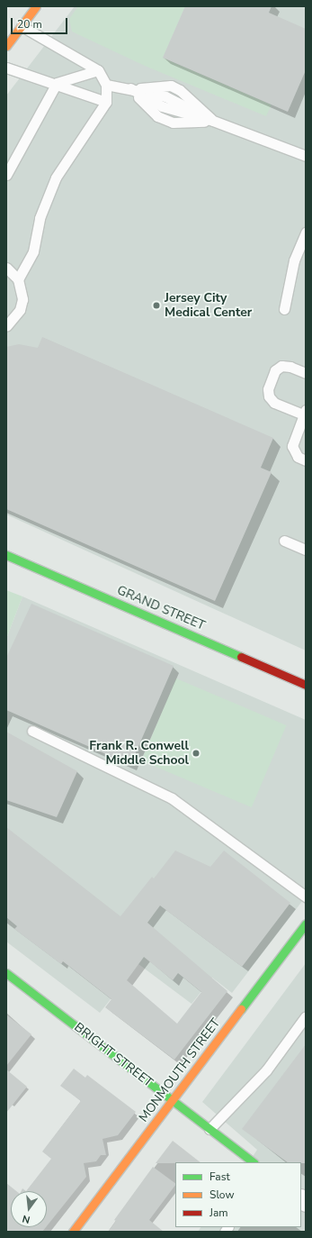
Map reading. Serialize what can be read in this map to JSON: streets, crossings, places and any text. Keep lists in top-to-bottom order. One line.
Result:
{"streets":{"street":["GRAND STREET","BRIGHT STREET","MONMOUTH STREET"]},"crossings":[["BRIGHT STREET","MONMOUTH STREET"]],"places":["Jersey City Medical Center","Frank R. Conwell Middle School"],"legend":["Fast","Slow","Jam"],"scale_bar":"20 m","north":"bottom"}
